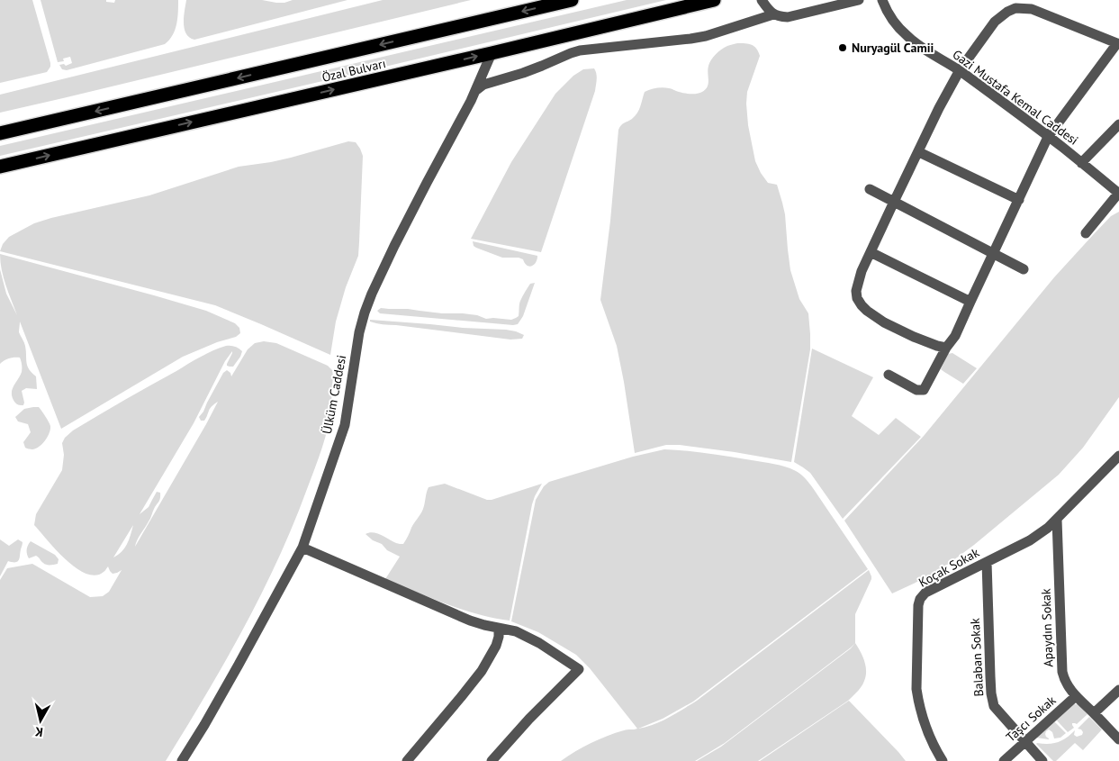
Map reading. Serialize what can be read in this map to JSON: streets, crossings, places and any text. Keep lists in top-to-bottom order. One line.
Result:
{"streets":{"highway":["Özal Bulvarı"],"street":["Gazi Mustafa Kemal Caddesi","Ülküm Caddesi","Koçak Sokak","Apaydın Sokak","Balaban Sokak","Taşcı Sokak"]},"crossings":[["Özal Bulvarı","Ülküm Caddesi"],["Koçak Sokak","Apaydın Sokak"],["Koçak Sokak","Balaban Sokak"],["Apaydın Sokak","Taşcı Sokak"],["Balaban Sokak","Taşcı Sokak"]],"places":["Nuryagül Camii"],"north":"bottom"}
